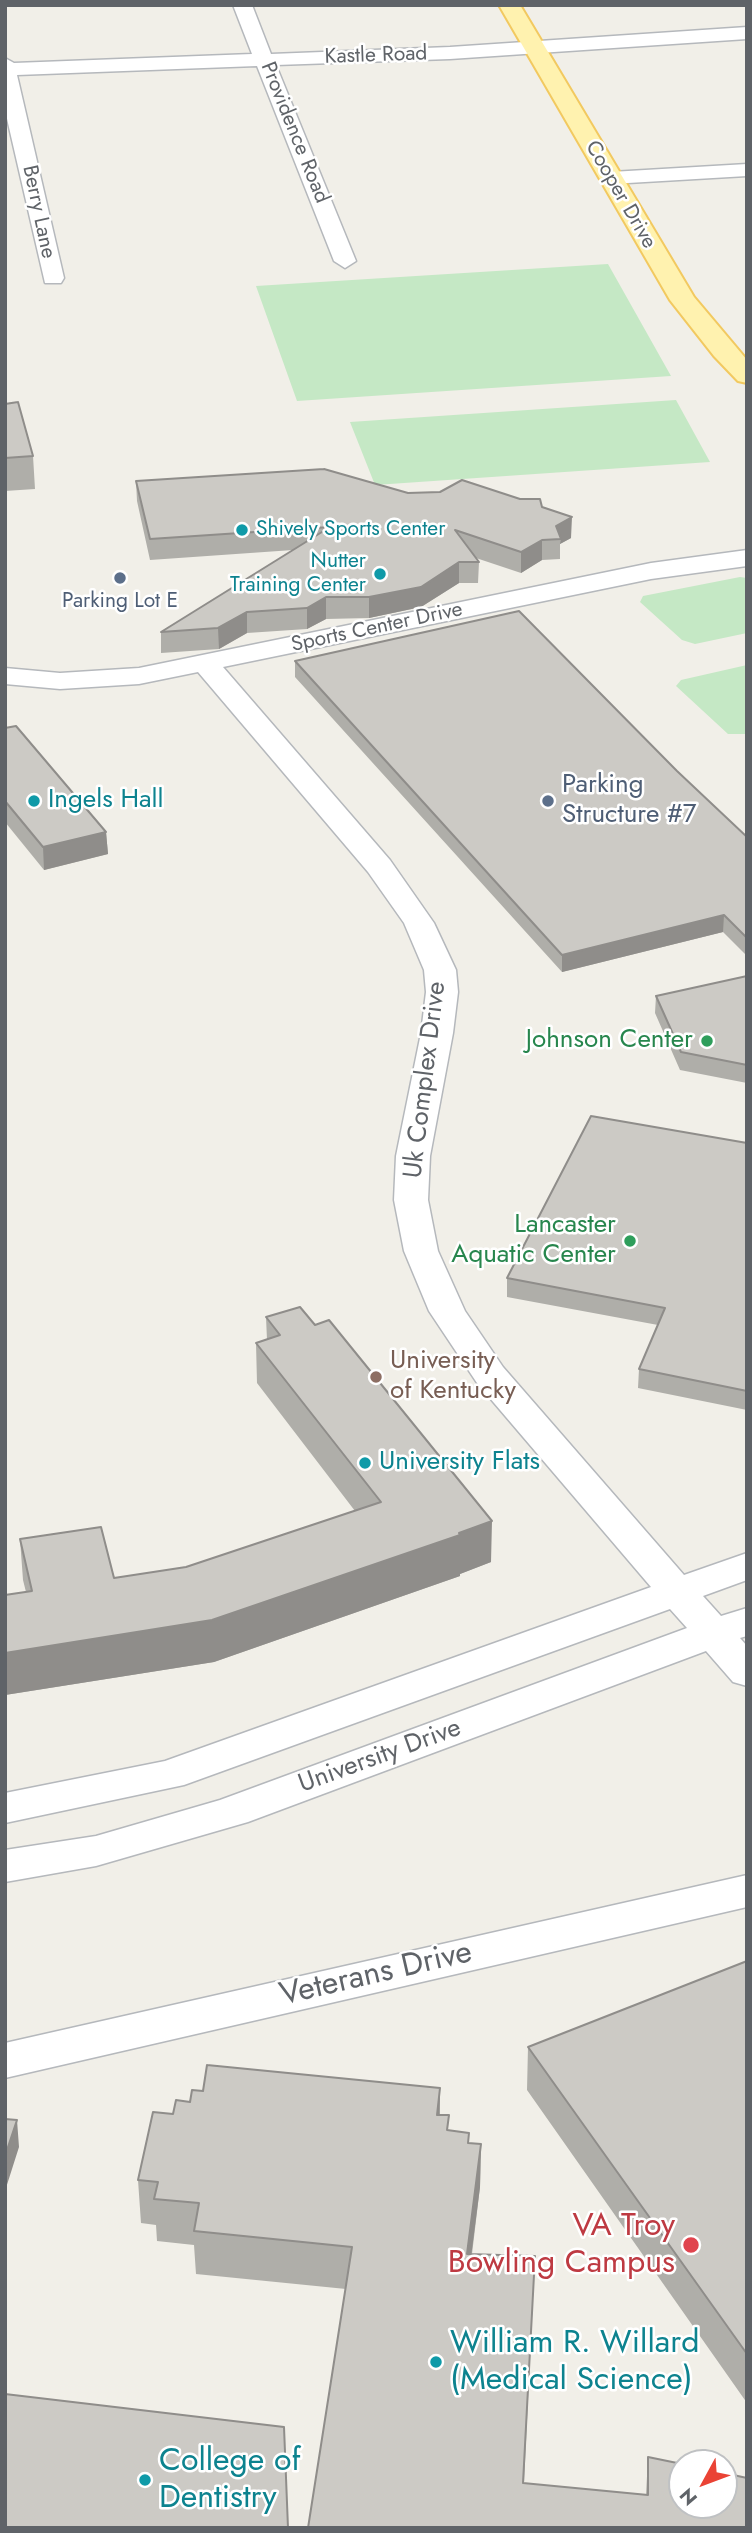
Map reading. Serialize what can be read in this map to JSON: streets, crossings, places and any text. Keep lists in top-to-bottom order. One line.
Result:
{"streets":{"main road":["Cooper Drive"],"street":["Kastle Road","Providence Road","Berry Lane","Sports Center Drive","Uk Complex Drive","University Drive","Veterans Drive"]},"crossings":[["Kastle Road","Providence Road"],["Kastle Road","Cooper Drive"],["Kastle Road","Berry Lane"],["Sports Center Drive","Uk Complex Drive"],["Uk Complex Drive","University Drive"]],"places":["Shively Sports Center","Nutter Training Center","Parking Lot E","Ingels Hall","Parking Structure #7","Johnson Center","Lancaster Aquatic Center","University of Kentucky","University Flats","VA Troy Bowling Campus","William R. Willard (Medical Science)","College of Dentistry"],"north":"bottom left"}
